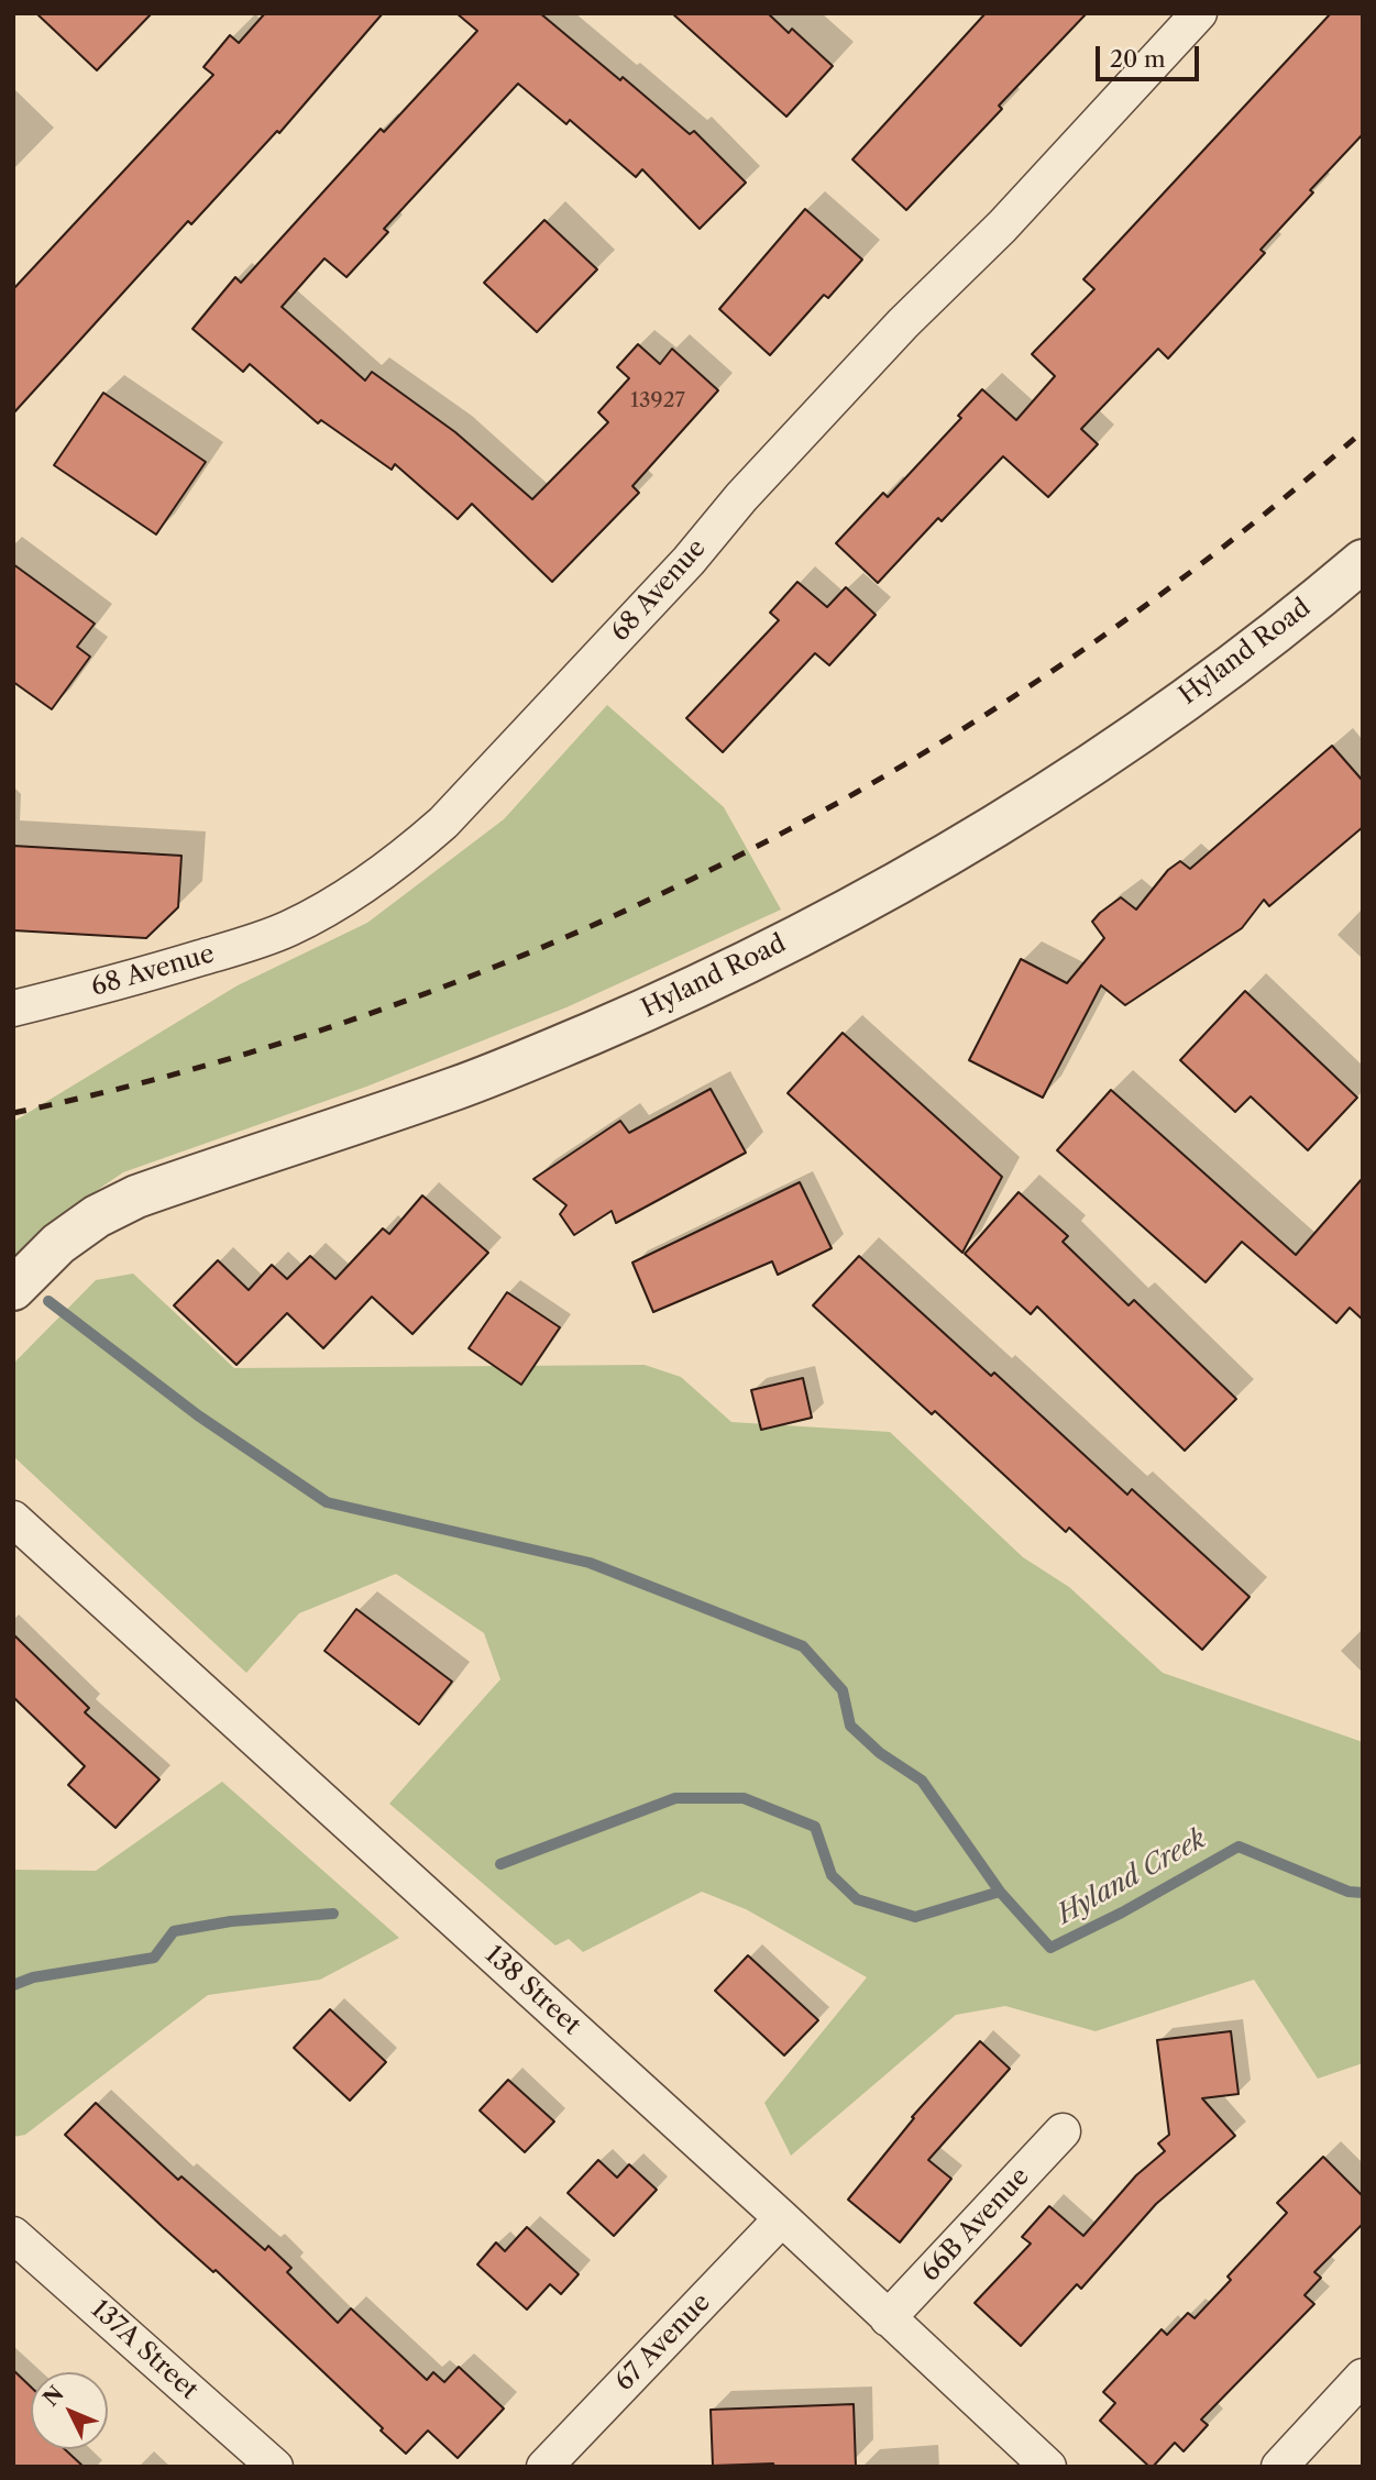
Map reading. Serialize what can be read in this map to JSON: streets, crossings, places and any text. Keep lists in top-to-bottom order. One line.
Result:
{"streets":{"street":["68 Avenue","Hyland Road","138 Street","66B Avenue","67 Avenue","137A Street"]},"crossings":[["138 Street","66B Avenue"],["138 Street","67 Avenue"]],"water":["Hyland Creek"],"house_numbers":["13927"],"scale_bar":"20 m","north":"top left"}
